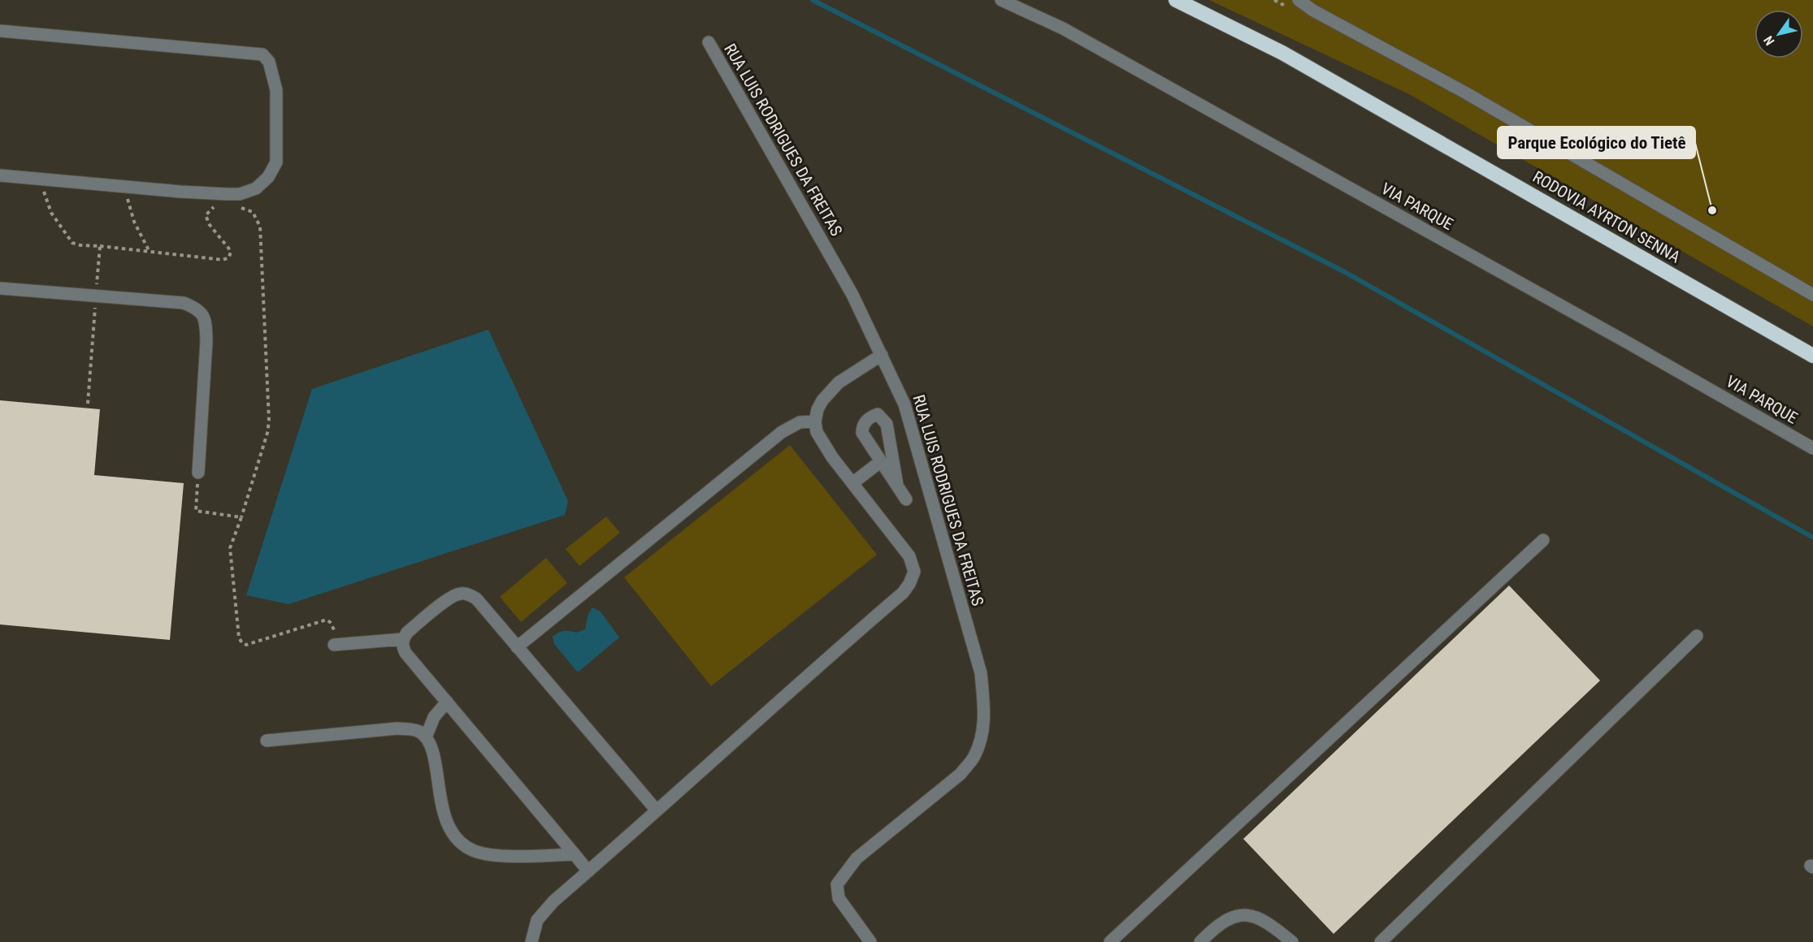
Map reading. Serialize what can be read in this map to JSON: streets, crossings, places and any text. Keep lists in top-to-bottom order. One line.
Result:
{"streets":{"highway":["RODOVIA AYRTON SENNA"],"street":["RUA LUIS RODRIGUES DA FREITAS","VIA PARQUE"]},"places":["Parque Ecológico do Tietê"],"north":"bottom left"}
